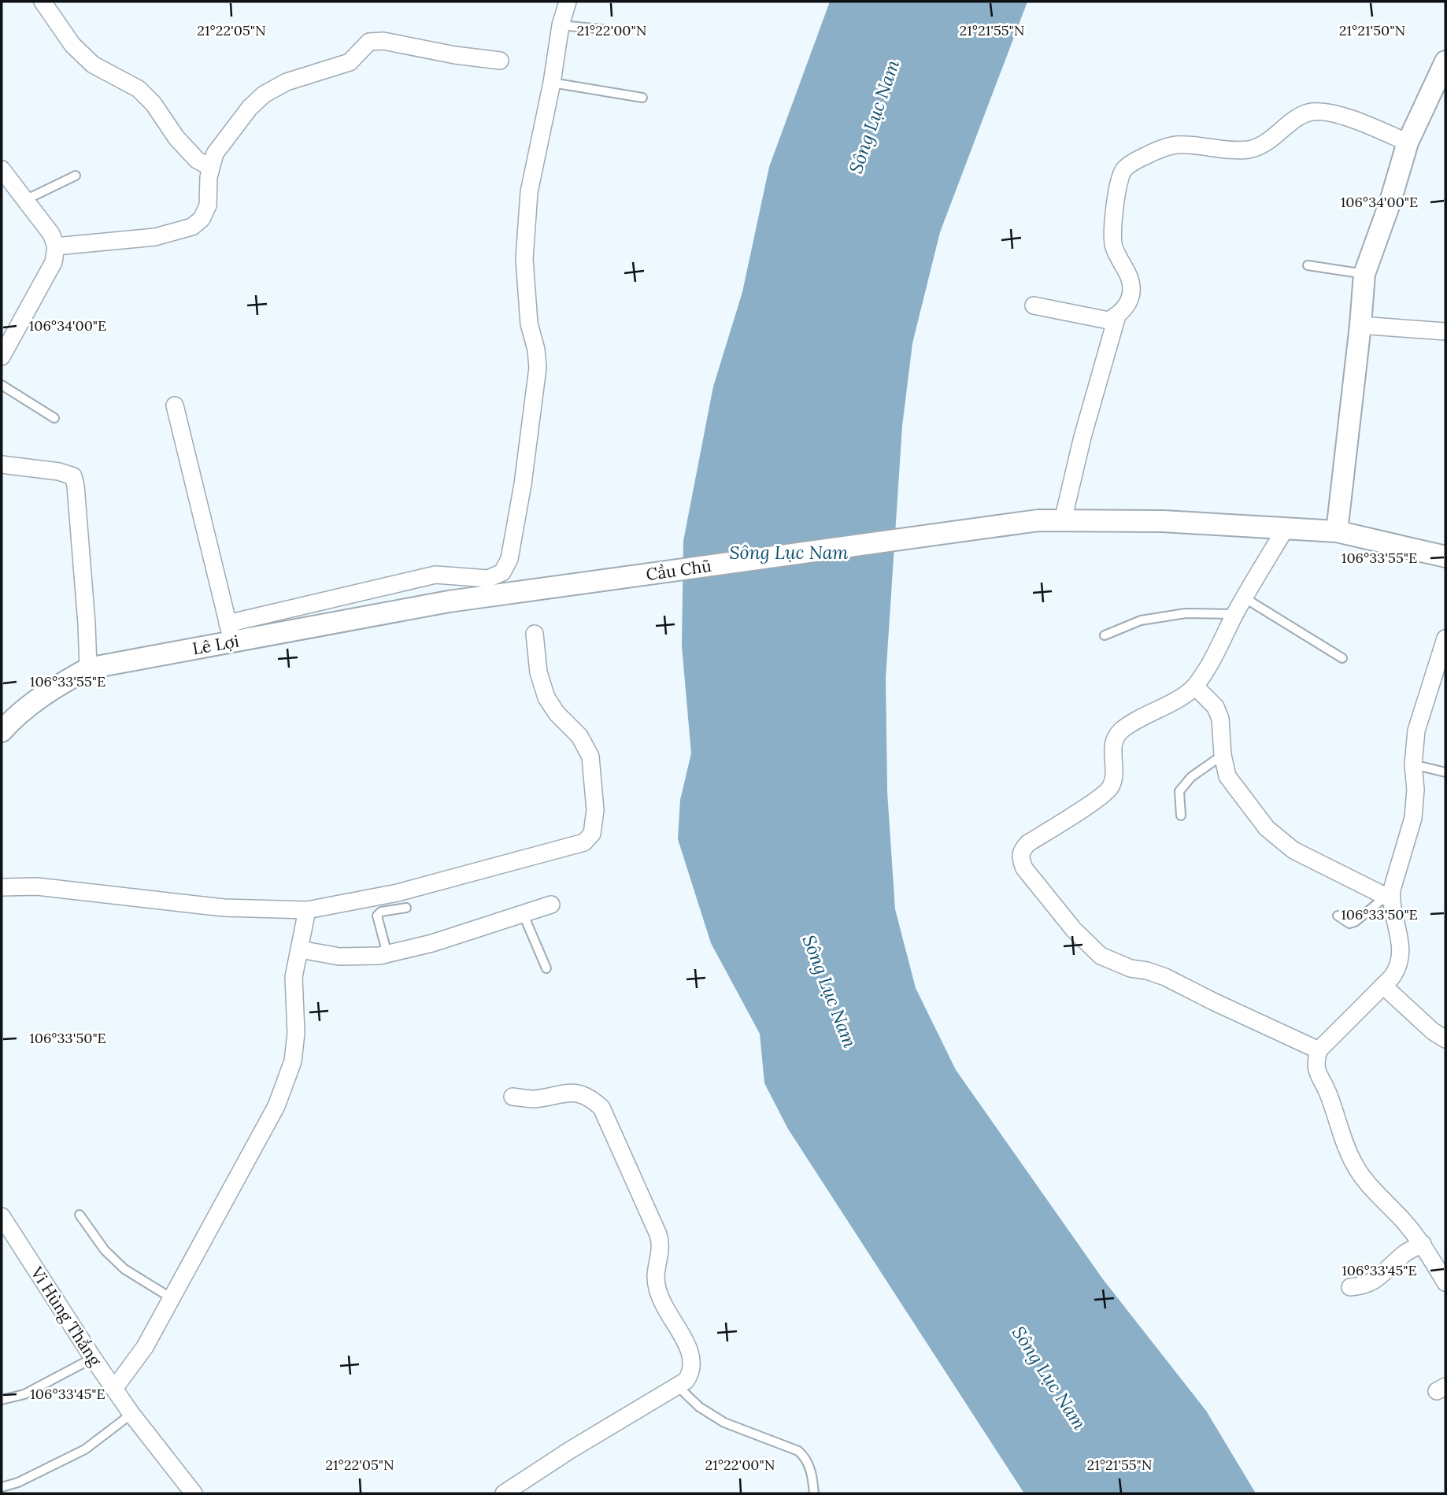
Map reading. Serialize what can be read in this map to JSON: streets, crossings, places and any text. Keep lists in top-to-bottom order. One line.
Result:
{"streets":{"street":["Cầu Chũ","Lê Lợi","Vi Hùng Thắng"]},"crossings":[["Cầu Chũ","Lê Lợi"]],"water":["Sông Lục Nam"],"coordinates":["21°22'05\"N","21°22'00\"N","21°21'55\"N","21°21'50\"N","106°34'00\"E","106°33'55\"E","106°33'50\"E","106°33'45\"E"]}
